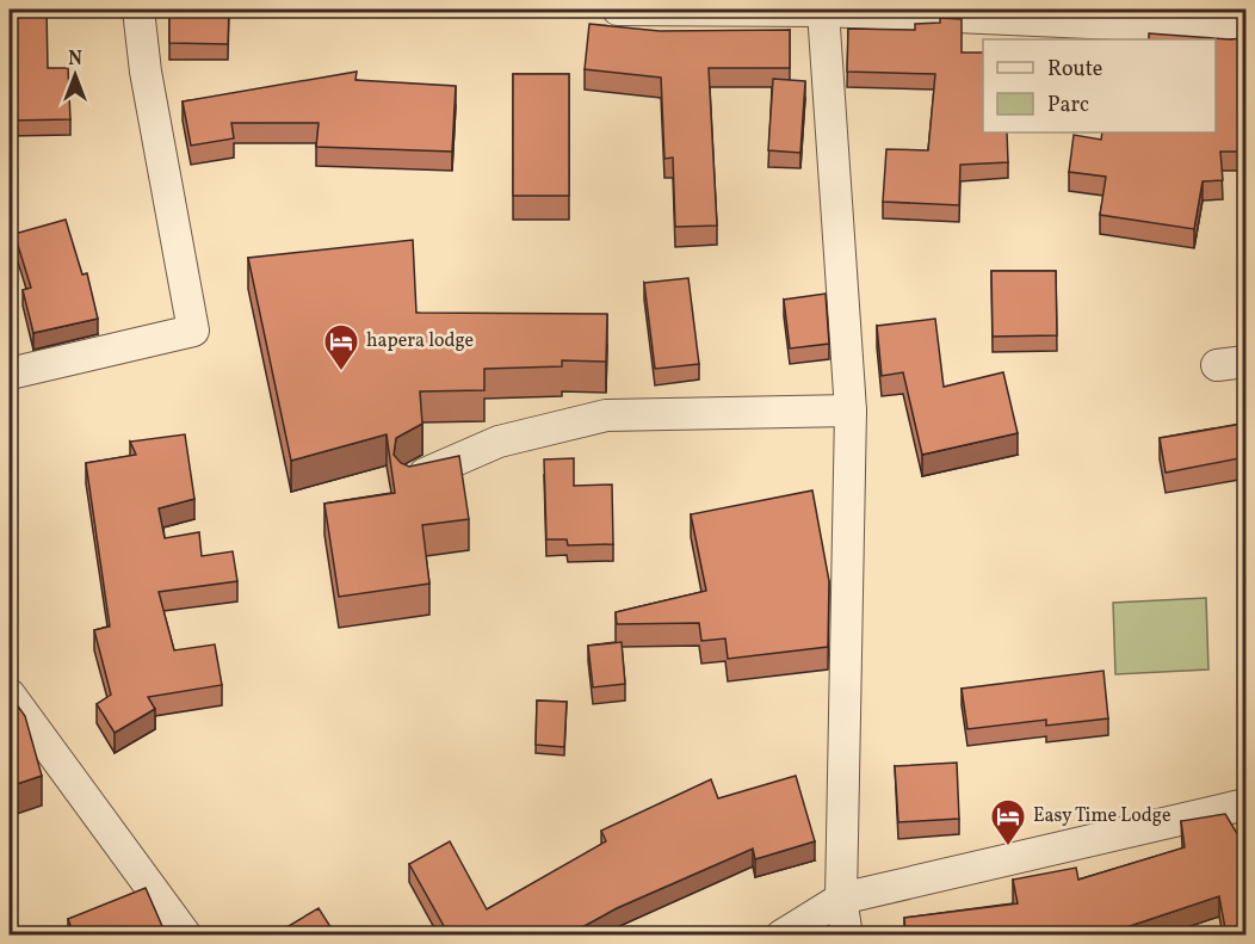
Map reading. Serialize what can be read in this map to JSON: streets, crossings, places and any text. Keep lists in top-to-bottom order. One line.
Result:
{"places":{"hotel":["hapera lodge","Easy Time Lodge"]},"legend":["Route","Parc"],"north":"top"}
